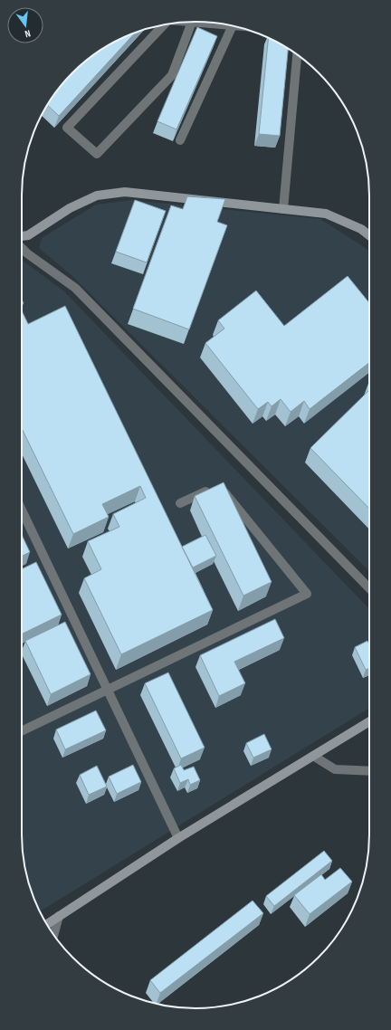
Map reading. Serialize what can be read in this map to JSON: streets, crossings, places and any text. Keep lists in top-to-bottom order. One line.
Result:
{"north":"bottom"}
